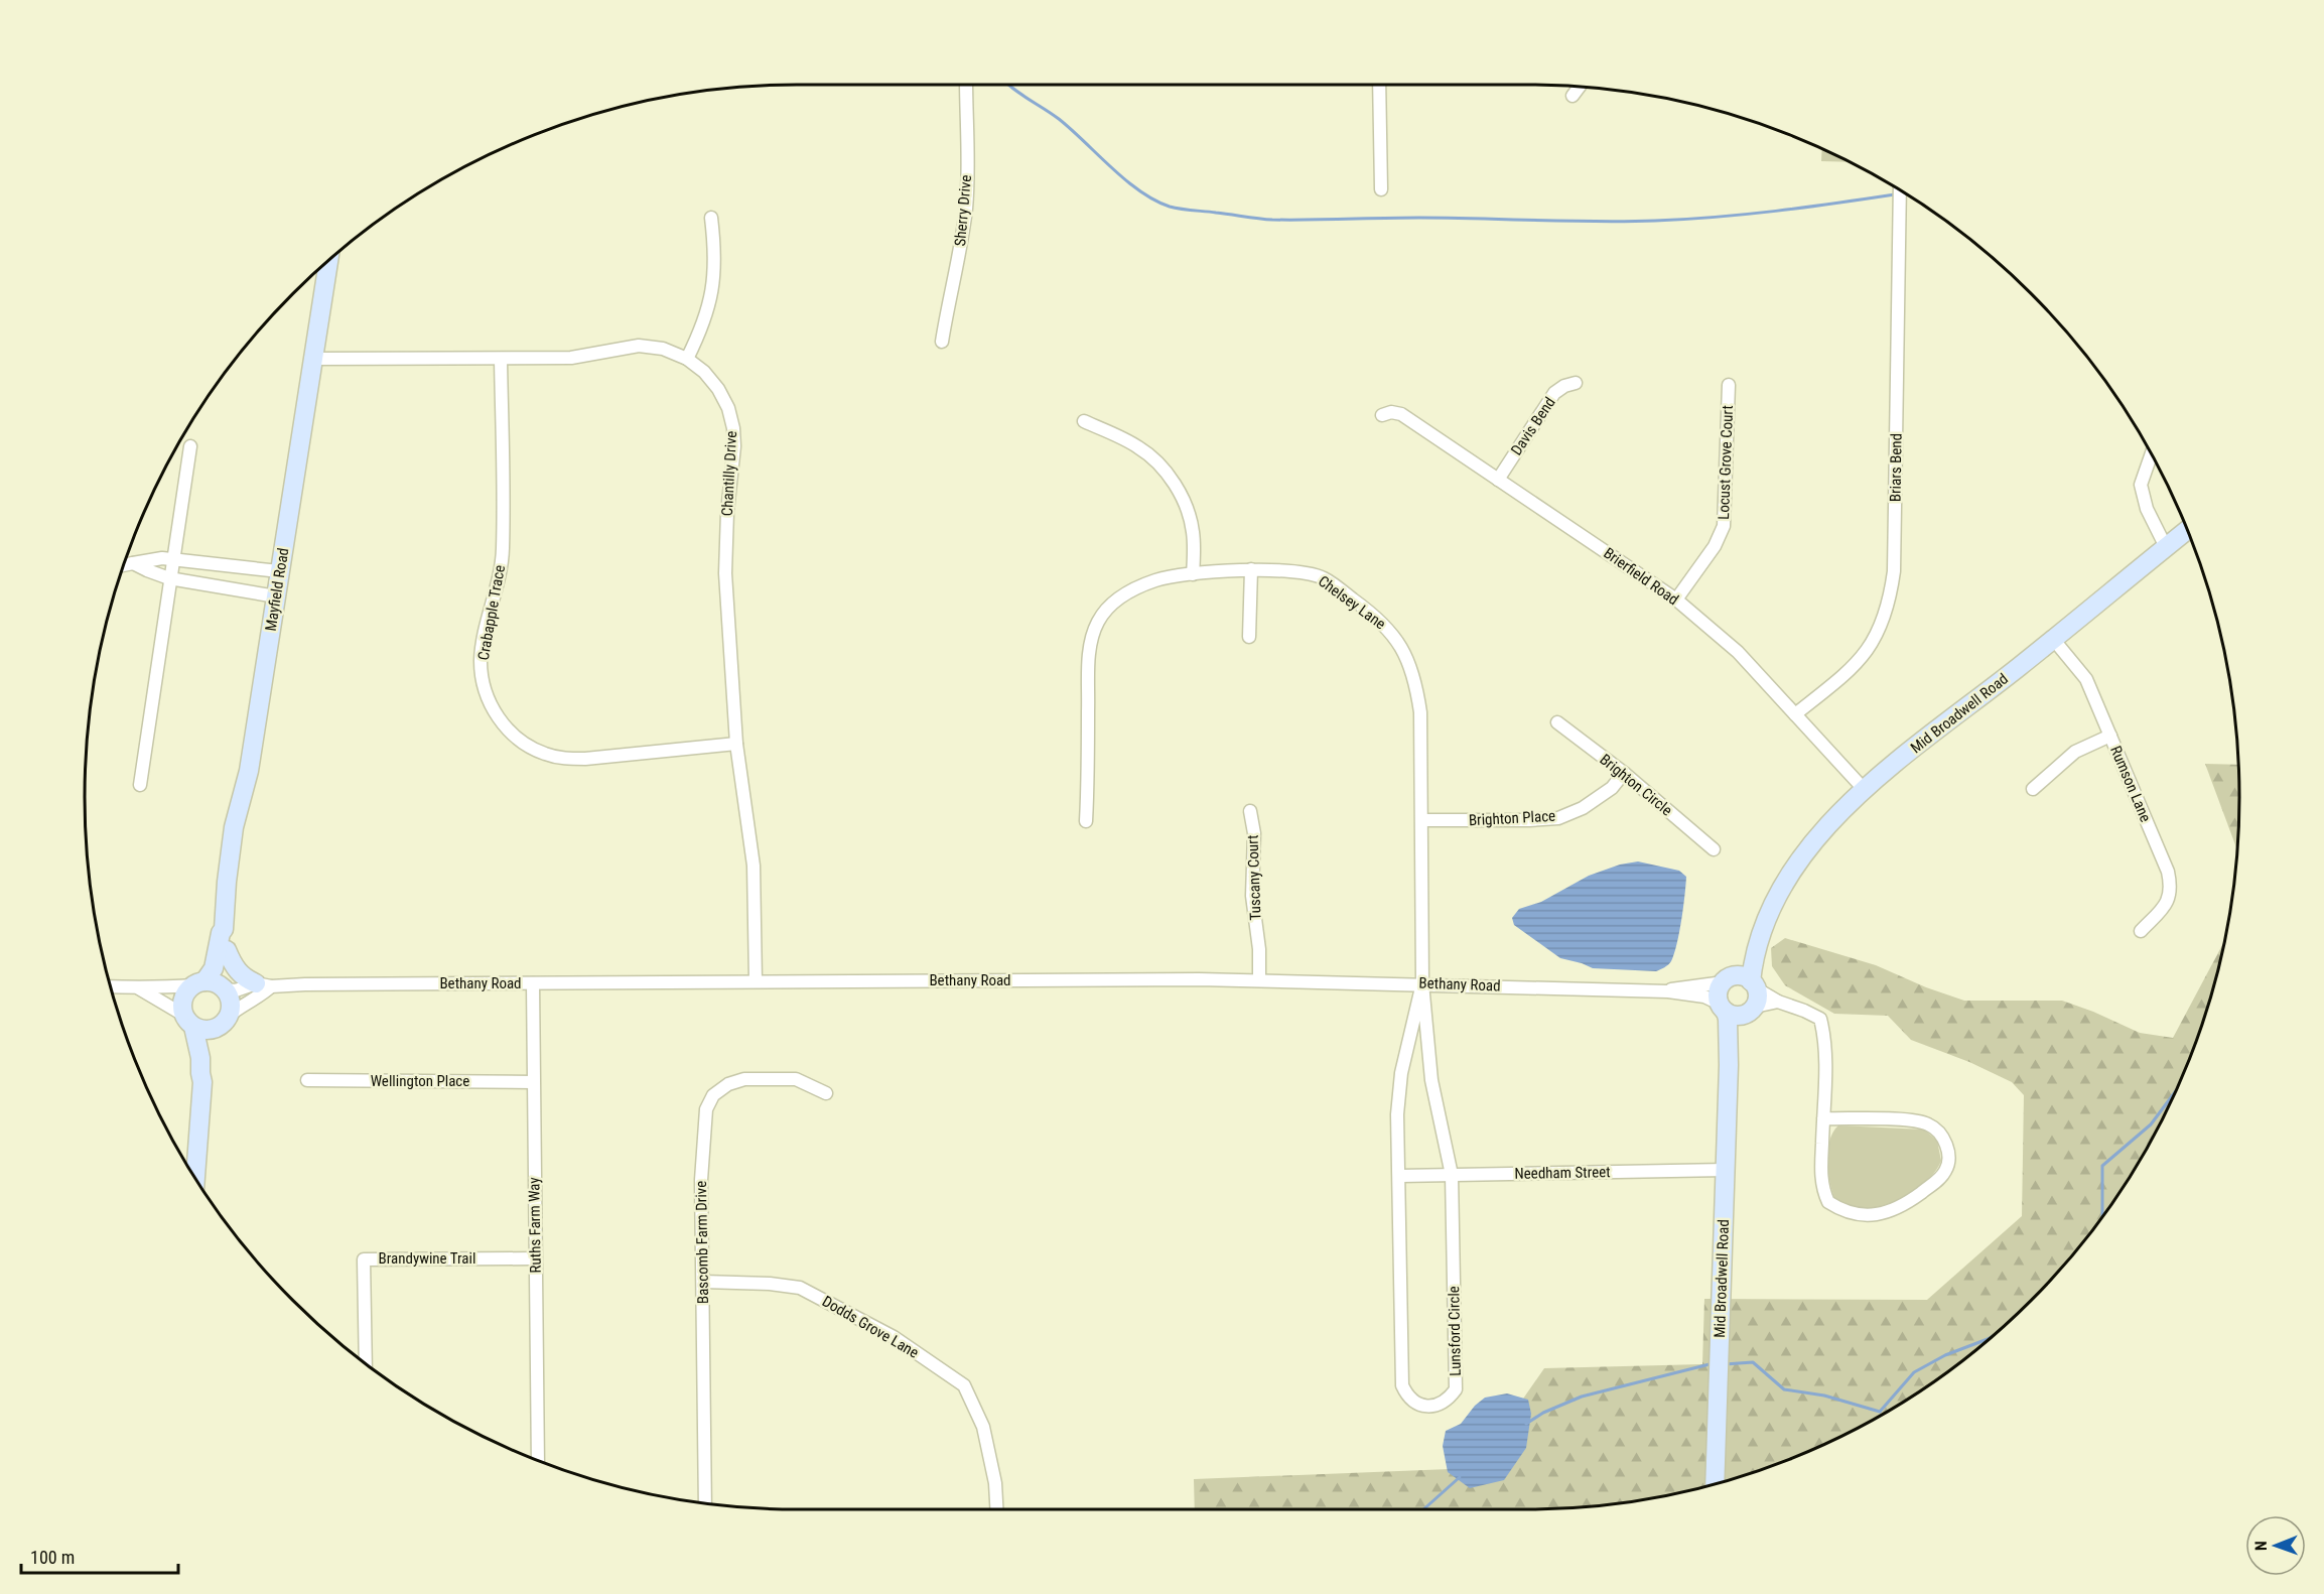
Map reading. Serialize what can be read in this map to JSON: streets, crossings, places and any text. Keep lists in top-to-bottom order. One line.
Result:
{"streets":{"street":["Sherry Drive","Davis Bend","Locust Grove Court","Briars Bend","Chantilly Drive","Brierfield Road","Mayfield Road","Chelsey Lane","Crabapple Trace","Mid Broadwell Road","Rumson Lane","Brighton Circle","Brighton Place","Tuscany Court","Bethany Road","Wellington Place","Needham Street","Ruths Farm Way","Bascomb Farm Drive","Brandywine Trail","Dodds Grove Lane","Lunsford Circle"]},"crossings":[["Davis Bend","Brierfield Road"],["Locust Grove Court","Brierfield Road"],["Briars Bend","Brierfield Road"],["Chantilly Drive","Mayfield Road"],["Chantilly Drive","Crabapple Trace"],["Chantilly Drive","Bethany Road"],["Brierfield Road","Mid Broadwell Road"],["Mayfield Road","Bethany Road"],["Chelsey Lane","Brighton Place"],["Chelsey Lane","Bethany Road"],["Chelsey Lane","Lunsford Circle"],["Mid Broadwell Road","Rumson Lane"],["Mid Broadwell Road","Bethany Road"],["Mid Broadwell Road","Needham Street"],["Brighton Circle","Brighton Place"],["Tuscany Court","Bethany Road"],["Bethany Road","Ruths Farm Way"],["Bethany Road","Lunsford Circle"],["Wellington Place","Ruths Farm Way"],["Needham Street","Lunsford Circle"],["Ruths Farm Way","Brandywine Trail"],["Bascomb Farm Drive","Dodds Grove Lane"]],"scale_bar":"100 m","north":"left"}
